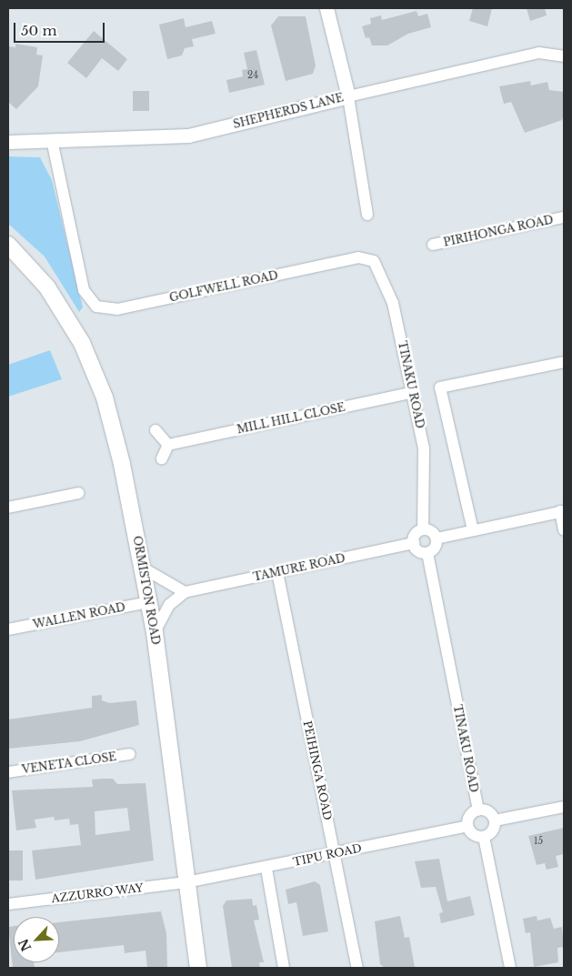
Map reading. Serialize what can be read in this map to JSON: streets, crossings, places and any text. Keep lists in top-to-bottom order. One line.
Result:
{"streets":{"main road":["ORMISTON ROAD"],"street":["SHEPHERDS LANE","PIRIHONGA ROAD","GOLFWELL ROAD","TINAKU ROAD","MILL HILL CLOSE","TAMURE ROAD","WALLEN ROAD","VENETA CLOSE","PEIHINGA ROAD","TIPU ROAD","AZZURRO WAY"]},"crossings":[["SHEPHERDS LANE","GOLFWELL ROAD"],["GOLFWELL ROAD","TINAKU ROAD"],["TINAKU ROAD","MILL HILL CLOSE"],["TINAKU ROAD","TAMURE ROAD"],["TINAKU ROAD","TIPU ROAD"],["TAMURE ROAD","PEIHINGA ROAD"],["ORMISTON ROAD","WALLEN ROAD"],["ORMISTON ROAD","TIPU ROAD"],["ORMISTON ROAD","AZZURRO WAY"],["PEIHINGA ROAD","TIPU ROAD"],["TIPU ROAD","AZZURRO WAY"]],"house_numbers":["24","15"],"scale_bar":"50 m","north":"bottom left"}
